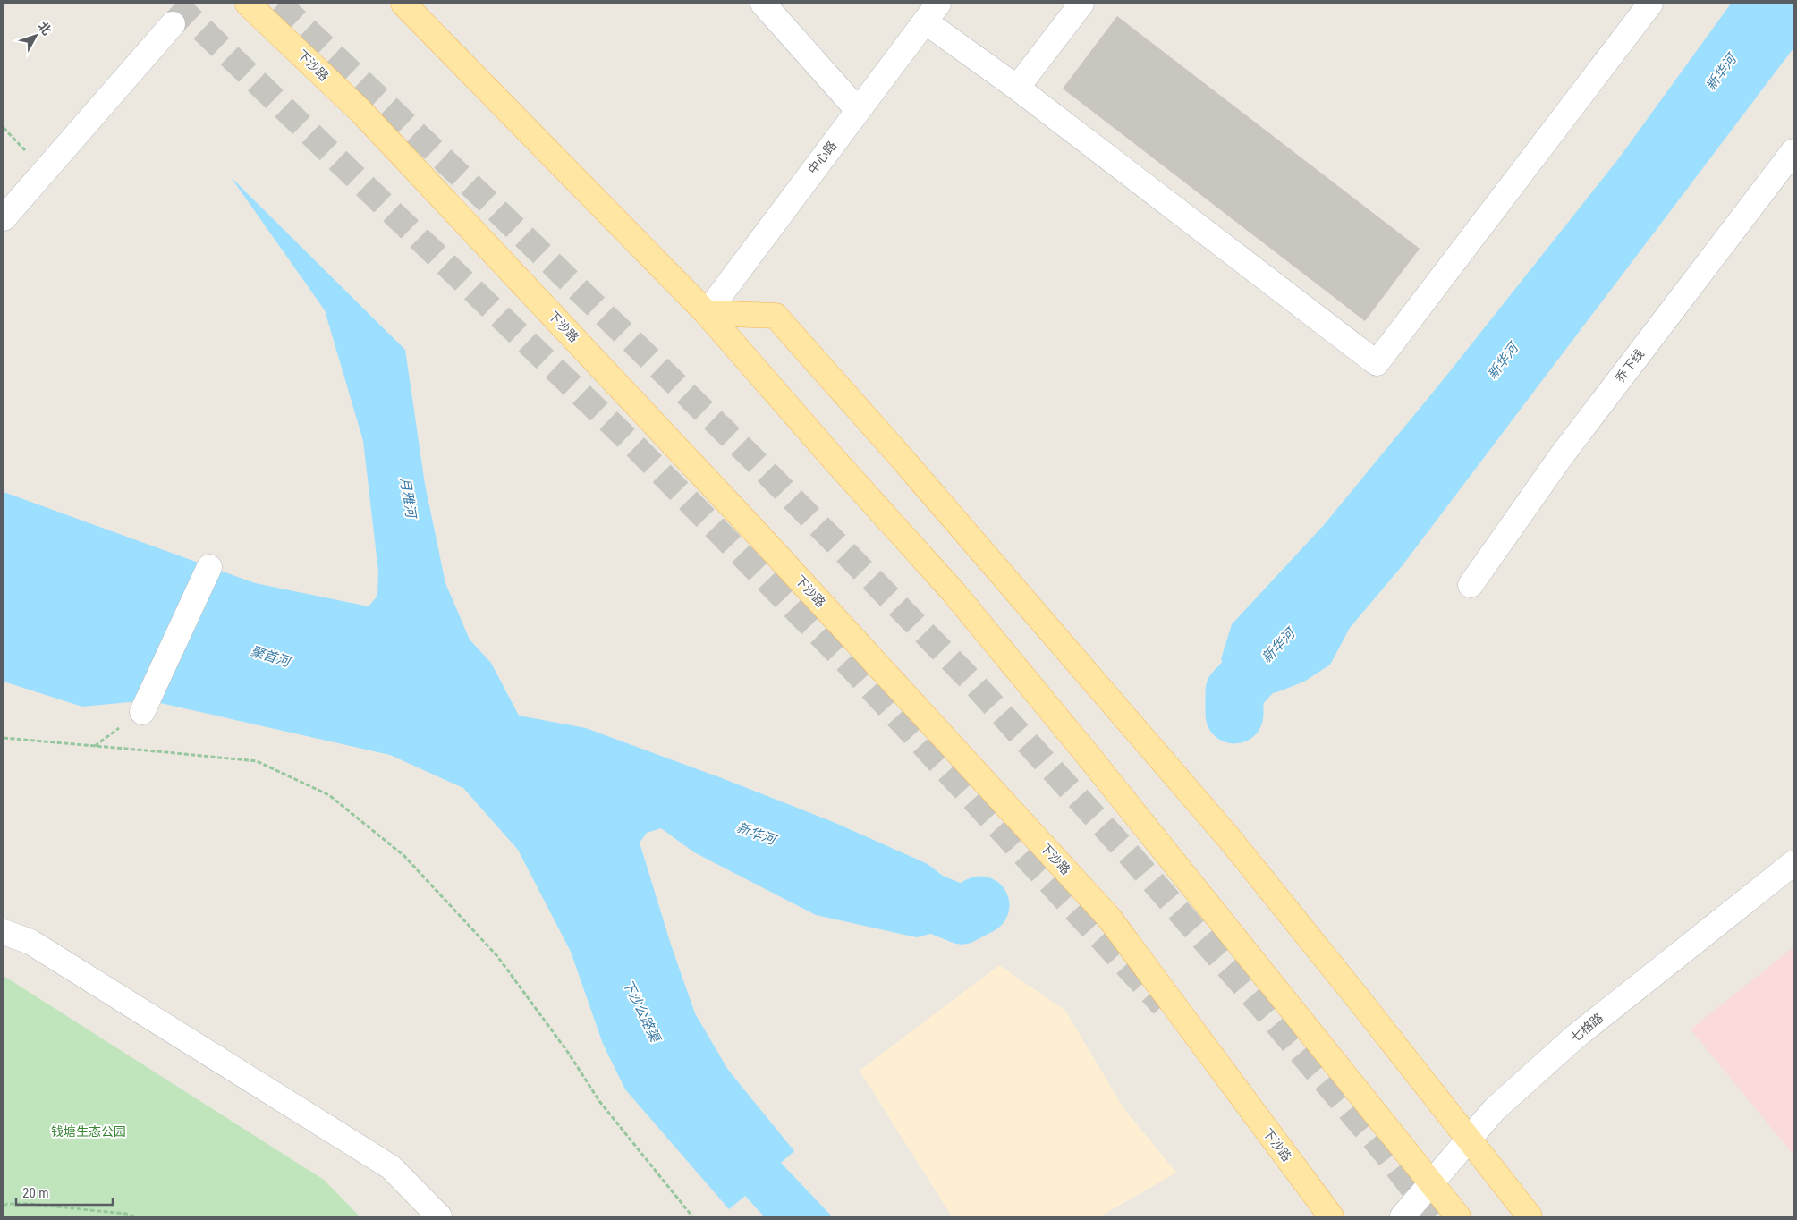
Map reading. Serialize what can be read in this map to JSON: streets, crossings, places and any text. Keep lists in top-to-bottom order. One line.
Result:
{"streets":{"main road":["下沙路"],"street":["中心路","乔下线","七格路"]},"water":["新华河","月雅河","聚首河","下沙公路渠"],"parks":["钱塘生态公园"],"scale_bar":"20 m","north":"top right"}
